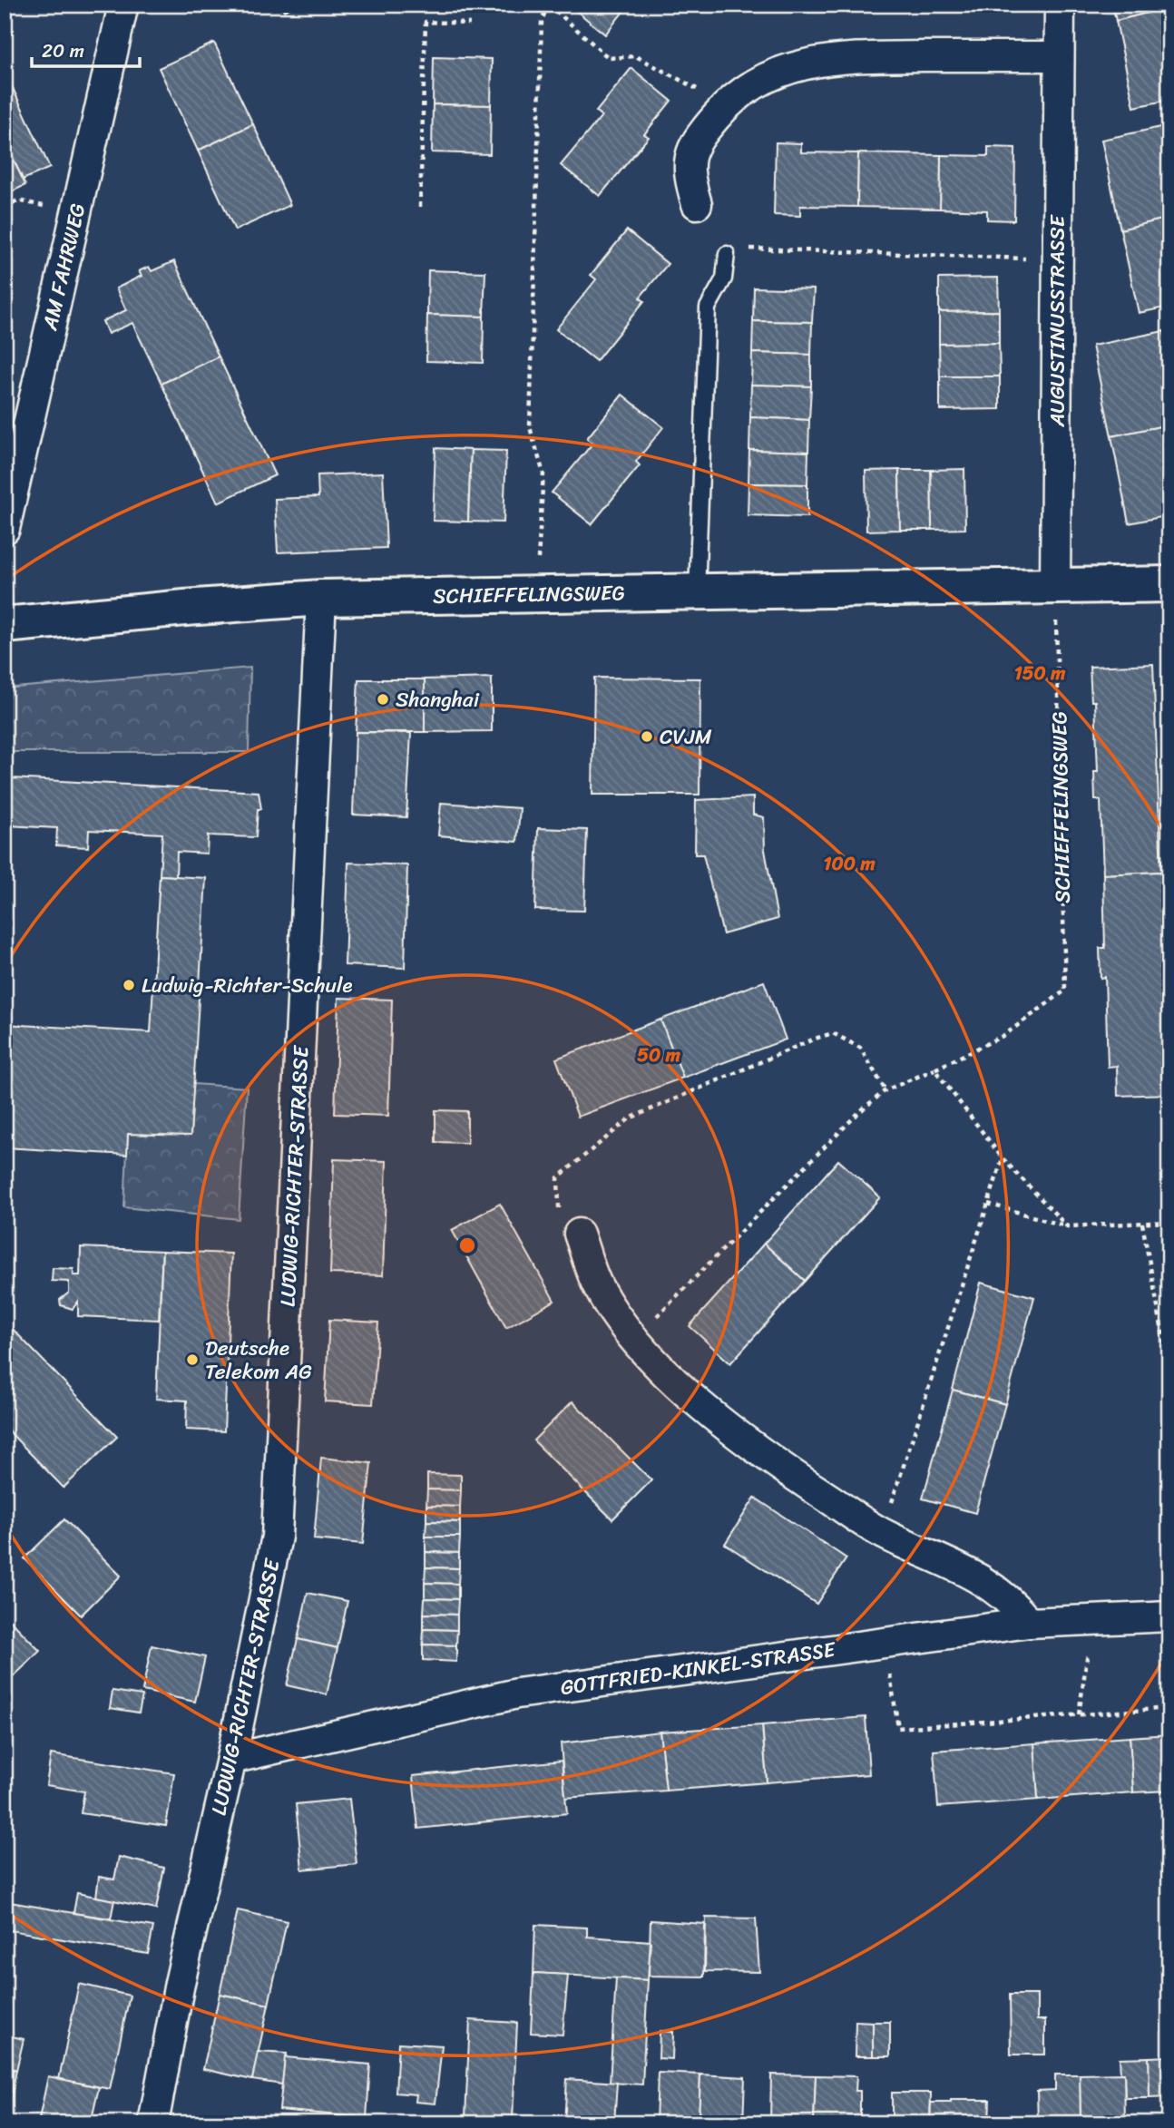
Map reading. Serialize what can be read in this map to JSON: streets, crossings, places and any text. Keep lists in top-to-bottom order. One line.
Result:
{"streets":{"street":["AM FAHRWEG","AUGUSTINUSSTRASSE","SCHIEFFELINGSWEG","LUDWIG-RICHTER-STRASSE","GOTTFRIED-KINKEL-STRASSE"]},"crossings":[["AUGUSTINUSSTRASSE","SCHIEFFELINGSWEG"],["SCHIEFFELINGSWEG","LUDWIG-RICHTER-STRASSE"],["LUDWIG-RICHTER-STRASSE","GOTTFRIED-KINKEL-STRASSE"]],"places":["Shanghai","CVJM","Ludwig-Richter-Schule","Deutsche Telekom AG"],"scale_bar":"20 m","rings":["150 m","100 m","50 m"]}
